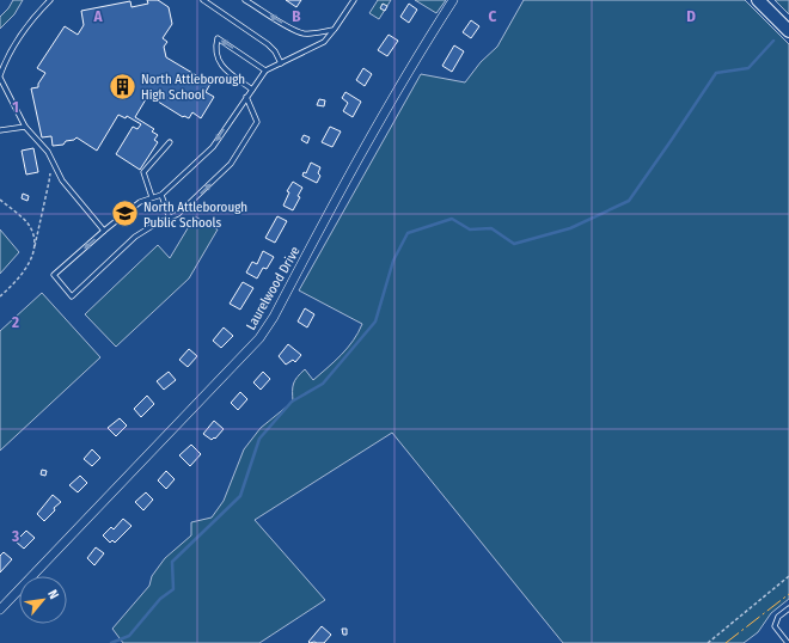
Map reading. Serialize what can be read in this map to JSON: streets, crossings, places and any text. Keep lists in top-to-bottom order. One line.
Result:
{"streets":{"street":["Laurelwood Drive"]},"places":{"building":["North Attleborough High School"],"school or university":["North Attleborough Public Schools"]},"north":"top right","grid":{"columns":["A","B","C","D"],"rows":["1","2","3"]}}
